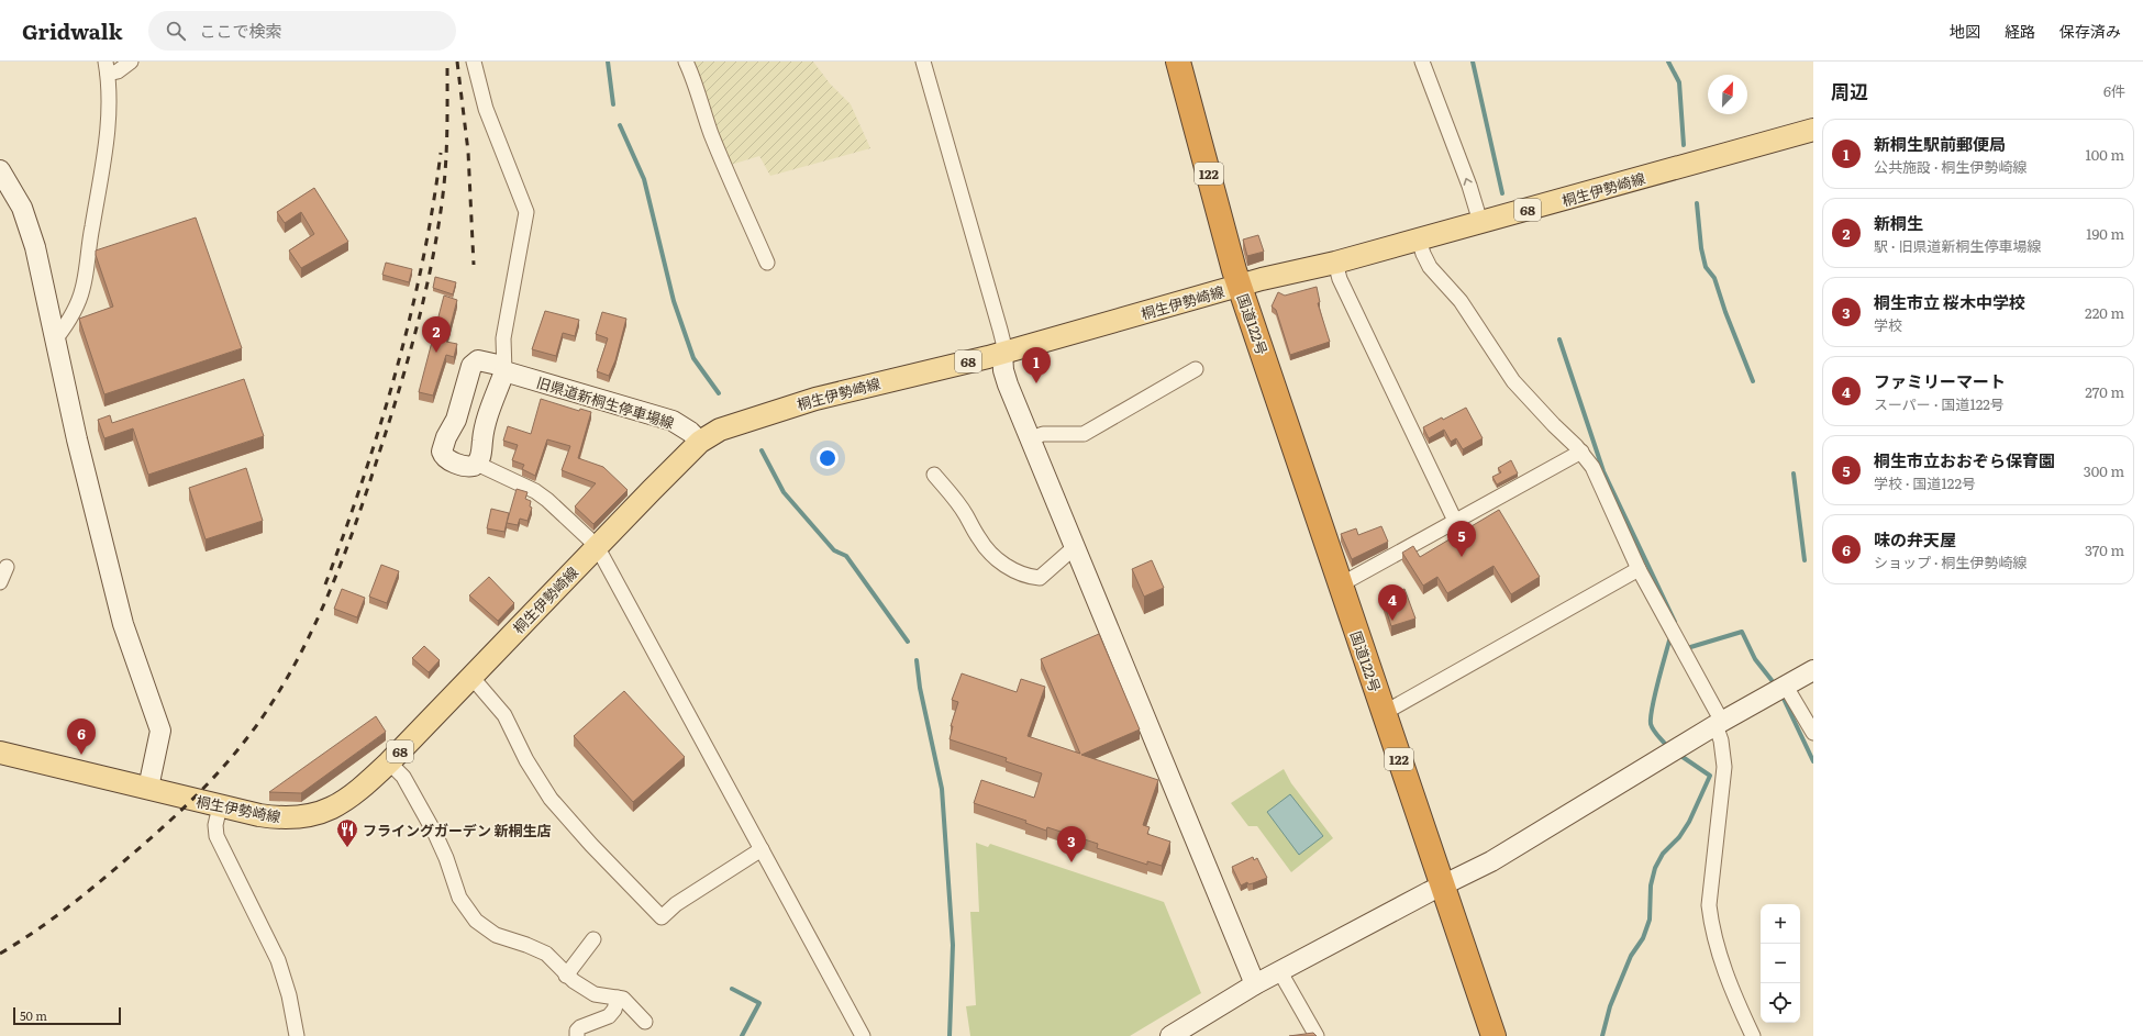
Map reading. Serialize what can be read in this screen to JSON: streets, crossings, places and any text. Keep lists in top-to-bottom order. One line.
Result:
{"streets":{"highway":["122","国道122号"],"main road":["桐生伊勢崎線","68"],"street":["旧県道新桐生停車場線"]},"crossings":[["122","桐生伊勢崎線"],["122","国道122号"],["桐生伊勢崎線","国道122号"],["桐生伊勢崎線","旧県道新桐生停車場線"]],"places":{"restaurant":["フライングガーデン 新桐生店"]},"scale_bar":"50 m","north":"top right","page":{"header":"Gridwalk","search":"ここで検索","nav":["地図","経路","保存済み"],"heading":["周辺","6件"],"list":[{"mark":"1","name":"新桐生駅前郵便局","note":"公共施設 · 桐生伊勢崎線","value":"100 m"},{"mark":"2","name":"新桐生","note":"駅 · 旧県道新桐生停車場線","value":"190 m"},{"mark":"3","name":"桐生市立 桜木中学校","note":"学校","value":"220 m"},{"mark":"4","name":"ファミリーマート","note":"スーパー · 国道122号","value":"270 m"},{"mark":"5","name":"桐生市立おおぞら保育園","note":"学校 · 国道122号","value":"300 m"},{"mark":"6","name":"味の弁天屋","note":"ショップ · 桐生伊勢崎線","value":"370 m"}],"pins":["2","1","5","4","6","3"],"map_buttons":["+","−"],"scale":"50 m"}}
